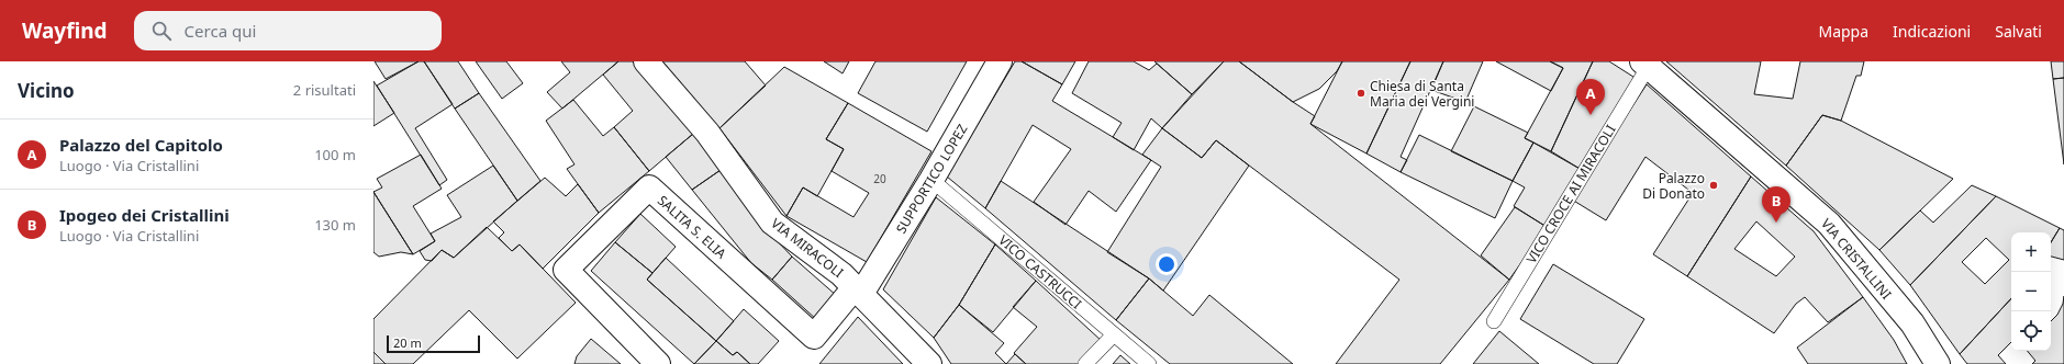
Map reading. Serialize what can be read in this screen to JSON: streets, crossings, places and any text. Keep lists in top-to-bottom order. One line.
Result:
{"streets":{"street":["SUPPORTICO LOPEZ","SALITA S. ELIA","VIA MIRACOLI","VIA CRISTALLINI"],"lane":["VICO CROCE AI MIRACOLI","VICO CASTRUCCI"]},"crossings":[["SUPPORTICO LOPEZ","SALITA S. ELIA"],["SUPPORTICO LOPEZ","VIA MIRACOLI"],["SUPPORTICO LOPEZ","VICO CASTRUCCI"],["VICO CROCE AI MIRACOLI","VIA CRISTALLINI"],["SALITA S. ELIA","VIA MIRACOLI"]],"places":["Chiesa di Santa Maria dei Vergini","Palazzo Di Donato"],"house_numbers":["20"],"scale_bar":"20 m","page":{"header":"Wayfind","search":"Cerca qui","nav":["Mappa","Indicazioni","Salvati"],"heading":["Vicino","2 risultati"],"pins":["A","B"],"list":[{"mark":"A","name":"Palazzo del Capitolo","note":"Luogo · Via Cristallini","value":"100 m"},{"mark":"B","name":"Ipogeo dei Cristallini","note":"Luogo · Via Cristallini","value":"130 m"}],"map_buttons":["+","−"],"scale":"20 m"}}
